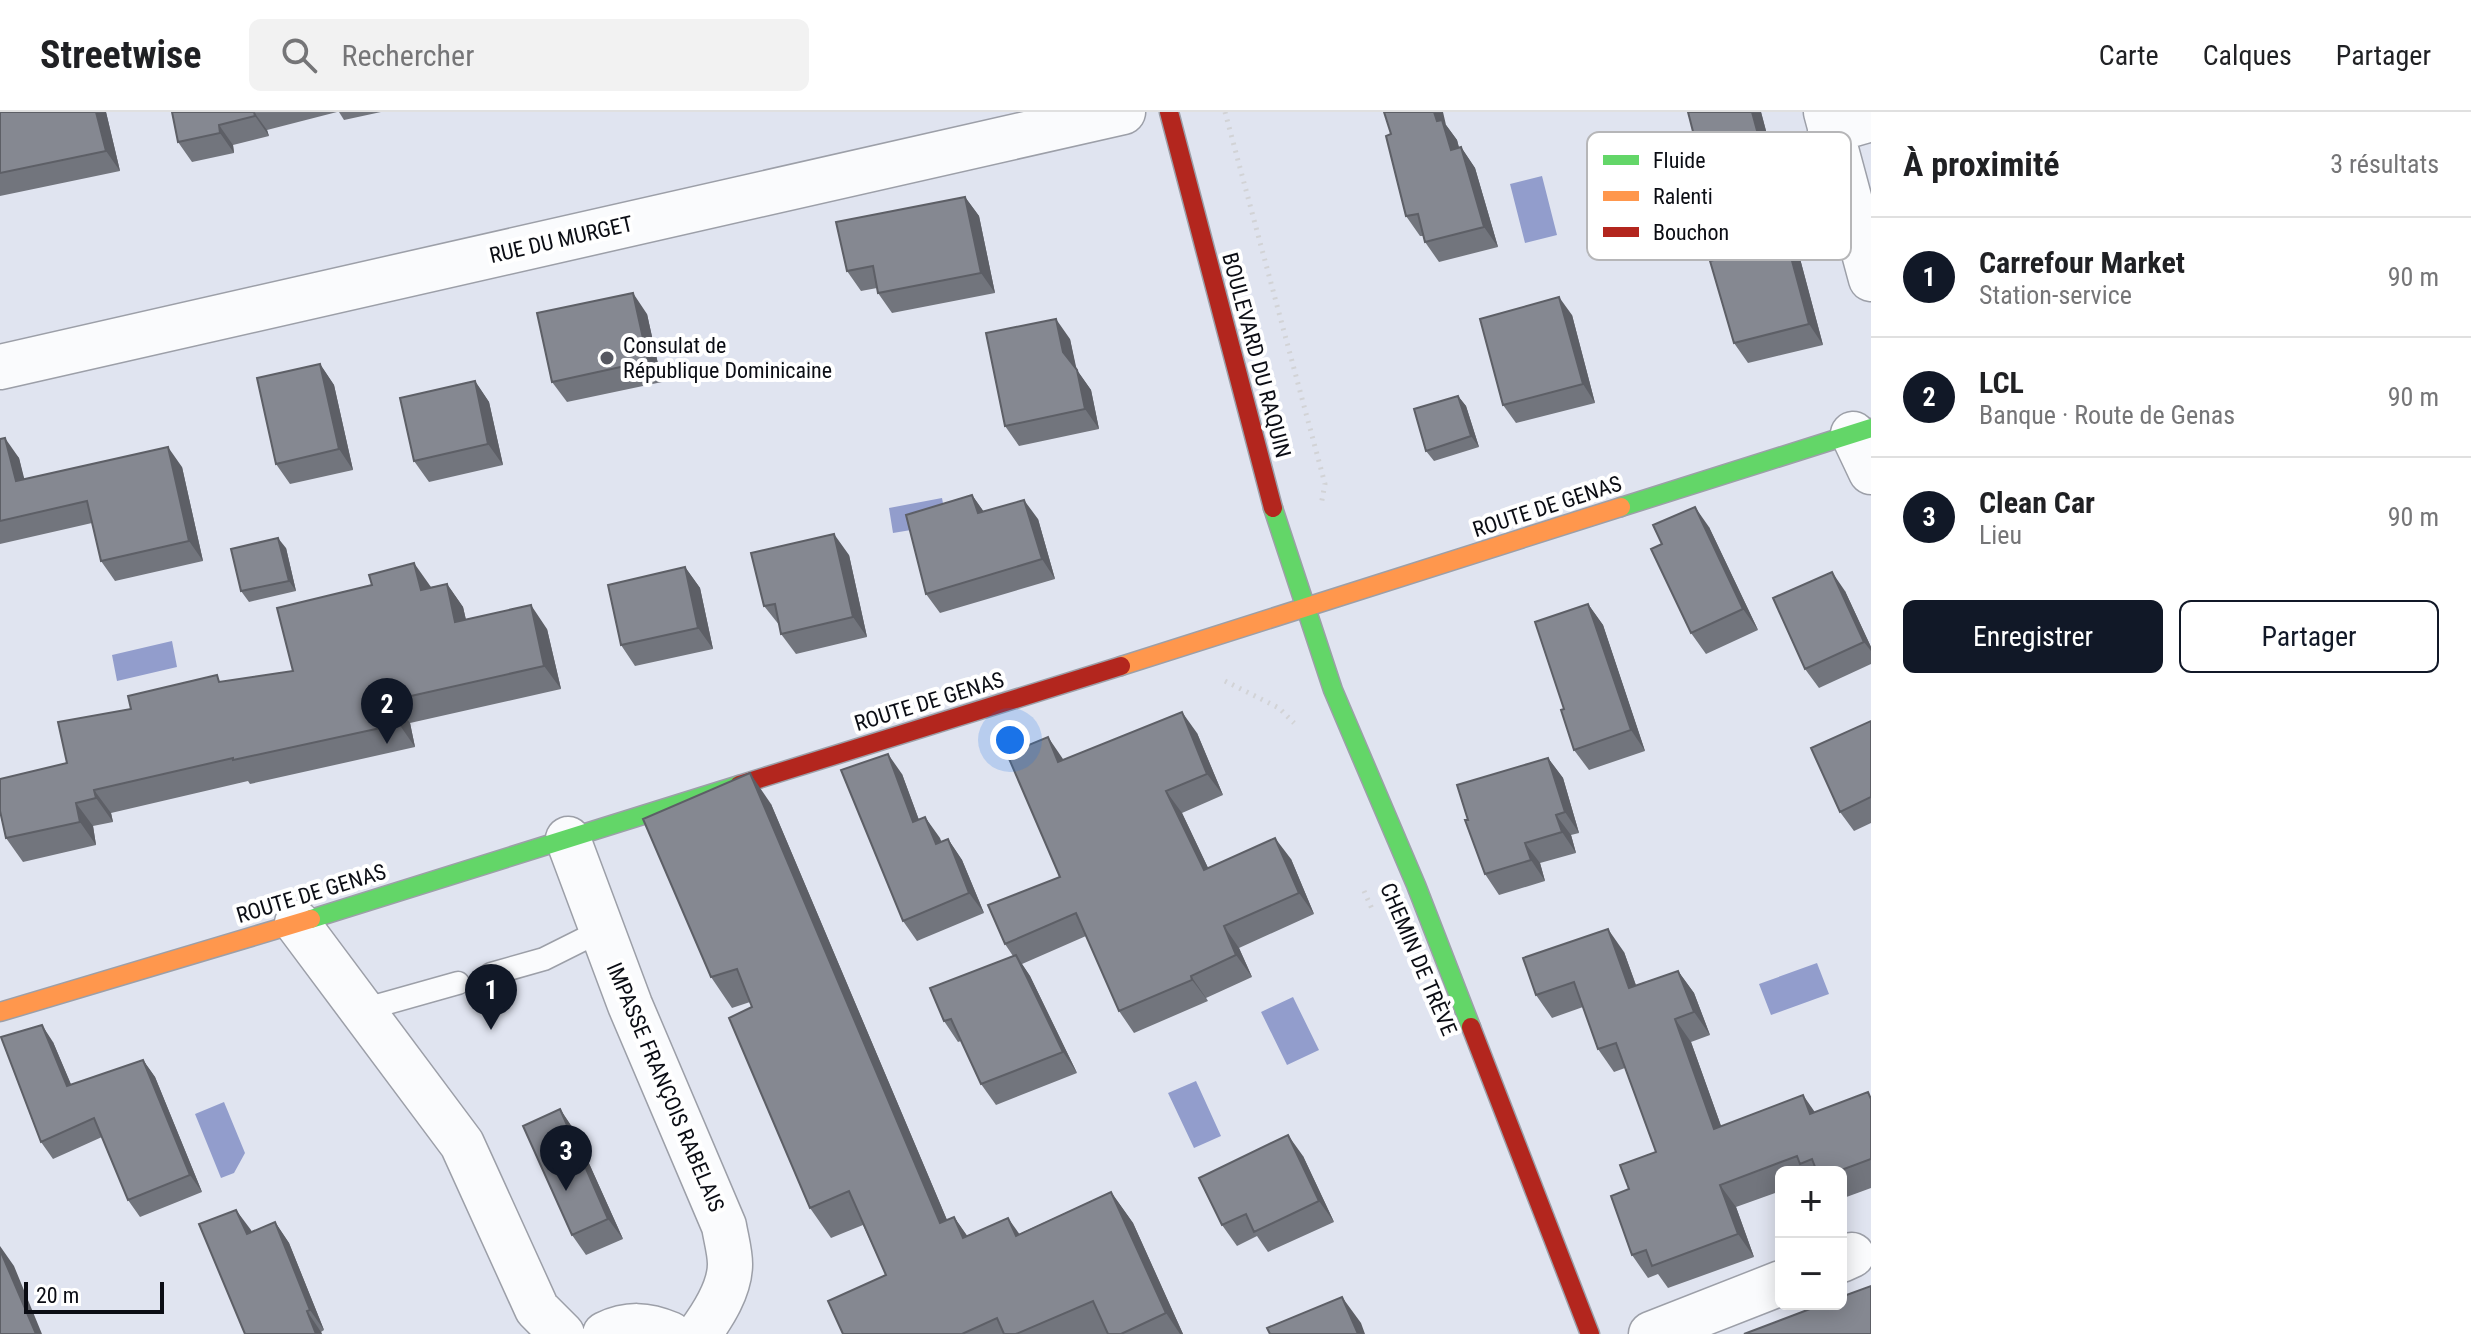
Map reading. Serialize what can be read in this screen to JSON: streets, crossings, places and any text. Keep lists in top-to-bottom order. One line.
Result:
{"streets":{"street":["RUE DU MURGET","BOULEVARD DU RAQUIN","ROUTE DE GENAS","CHEMIN DE TRÈVE","IMPASSE FRANÇOIS RABELAIS"]},"crossings":[["BOULEVARD DU RAQUIN","ROUTE DE GENAS"],["BOULEVARD DU RAQUIN","CHEMIN DE TRÈVE"],["ROUTE DE GENAS","CHEMIN DE TRÈVE"],["ROUTE DE GENAS","IMPASSE FRANÇOIS RABELAIS"]],"places":["Consulat de République Dominicaine"],"legend":["Fluide","Ralenti","Bouchon"],"scale_bar":"20 m","page":{"header":"Streetwise","search":"Rechercher","nav":["Carte","Calques","Partager"],"heading":["À proximité","3 résultats"],"list":[{"mark":"1","name":"Carrefour Market","note":"Station-service","value":"90 m"},{"mark":"2","name":"LCL","note":"Banque · Route de Genas","value":"90 m"},{"mark":"3","name":"Clean Car","note":"Lieu","value":"90 m"}],"buttons":["Enregistrer","Partager"],"pins":["2","1","3"],"map_buttons":["+","−"],"scale":"20 m"}}
